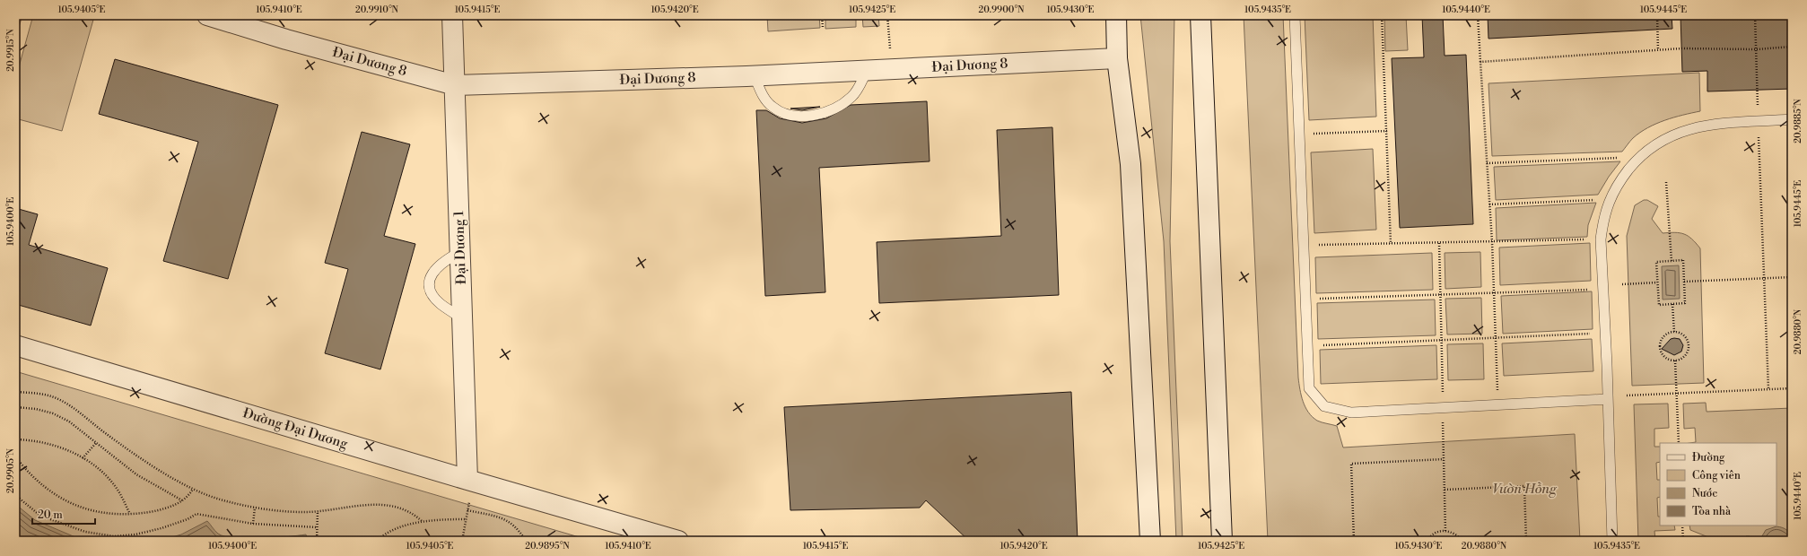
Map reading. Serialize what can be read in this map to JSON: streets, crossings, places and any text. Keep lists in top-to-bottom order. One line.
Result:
{"streets":{"street":["Đại Dương 8","Đại Dương 1","Đường Đại Dương"]},"crossings":[["Đại Dương 8","Đại Dương 1"],["Đại Dương 1","Đường Đại Dương"]],"parks":["Vườn Hồng"],"legend":["Đường","Công viên","Nước","Tòa nhà"],"scale_bar":"20 m","coordinates":["105.9405°E","105.9410°E","20.9910°N","105.9415°E","105.9420°E","105.9425°E","20.9900°N","105.9430°E","105.9435°E","105.9440°E","105.9445°E","20.9915°N","20.9885°N","105.9400°E","20.9880°N","20.9905°N","20.9895°N"]}
